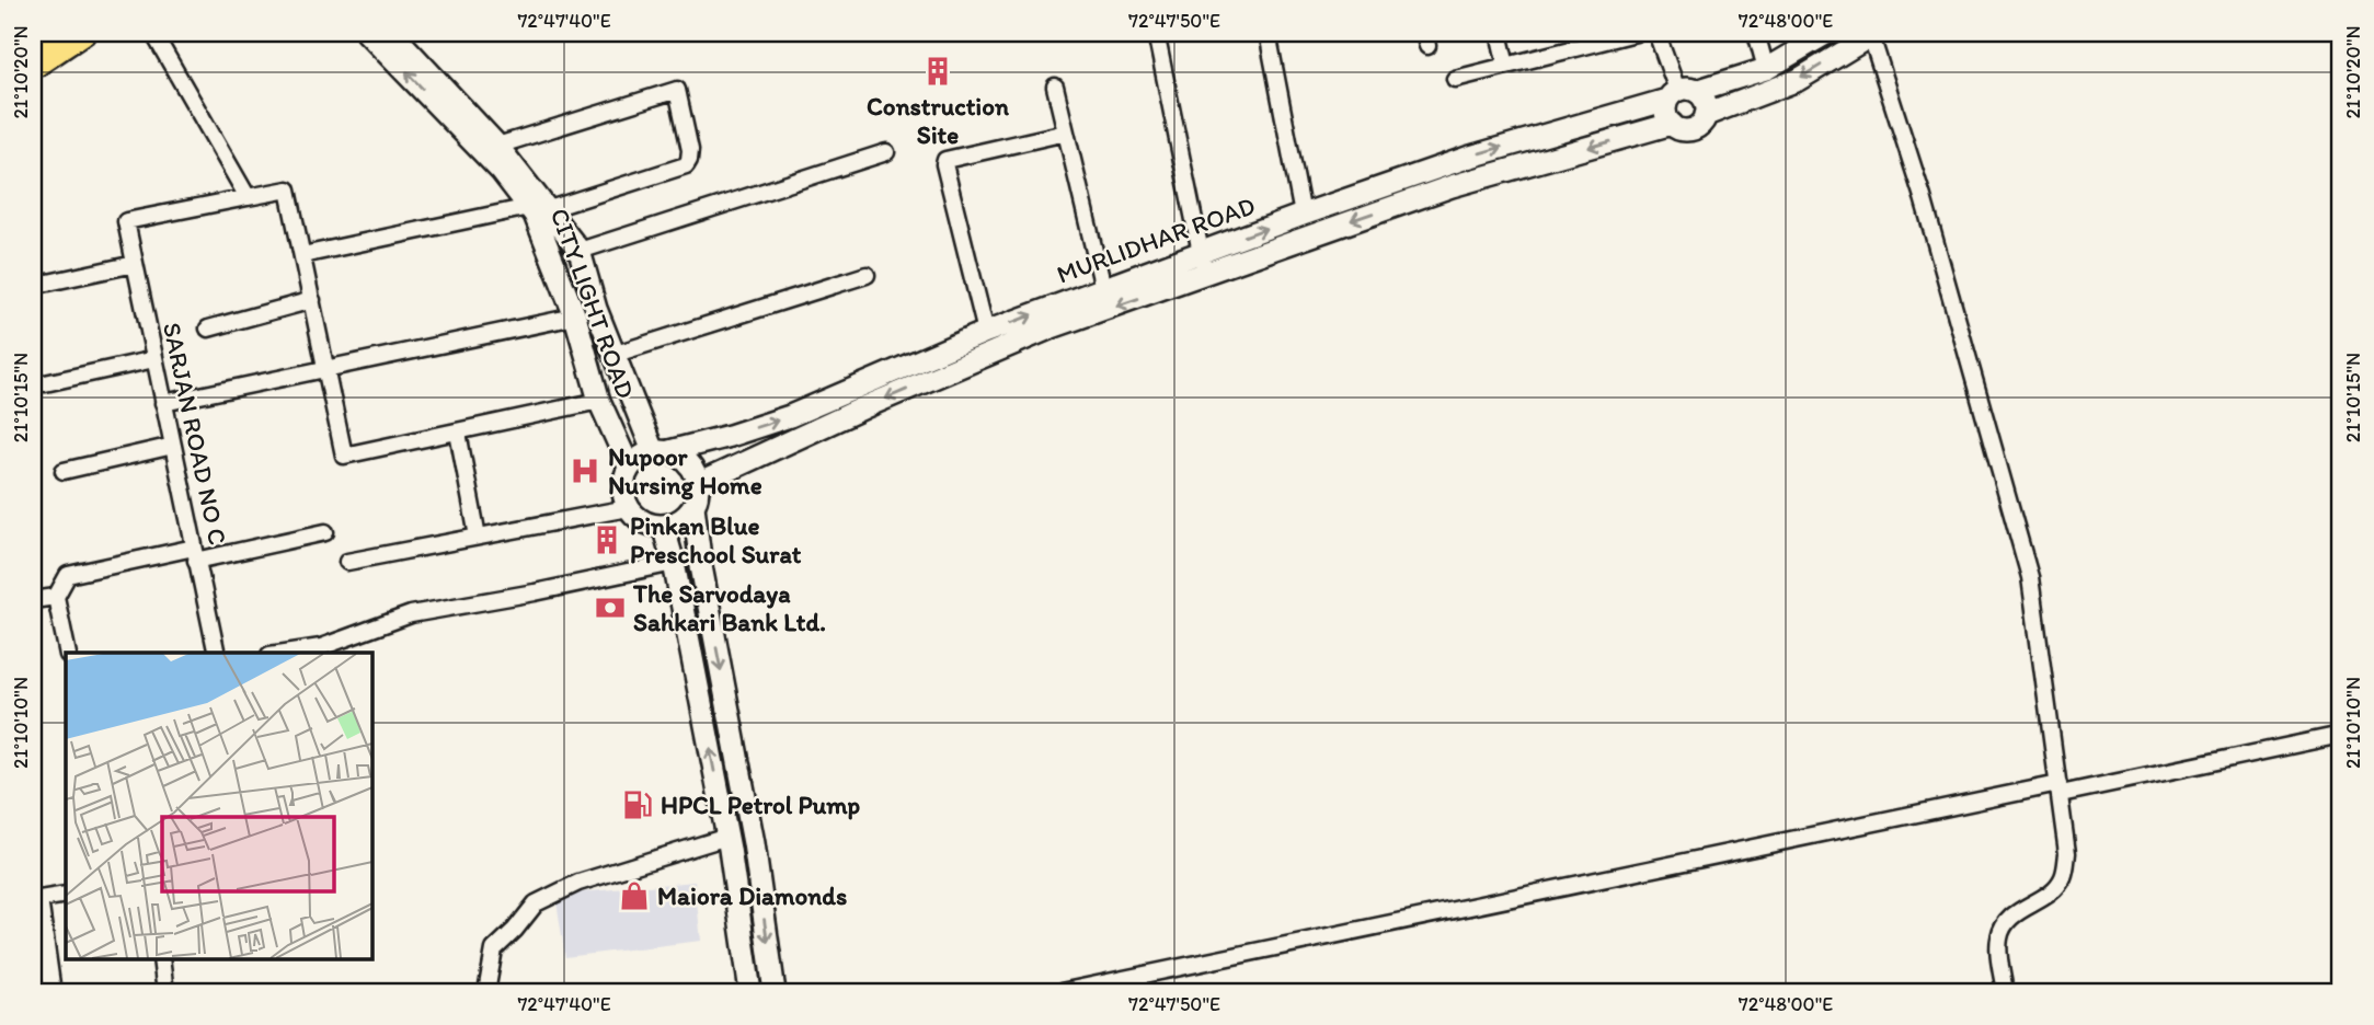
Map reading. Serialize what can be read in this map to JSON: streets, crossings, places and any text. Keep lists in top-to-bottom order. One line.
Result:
{"streets":{"street":["MURLIDHAR ROAD","CITY LIGHT ROAD","SARJAN ROAD NO C"]},"crossings":[["MURLIDHAR ROAD","CITY LIGHT ROAD"]],"places":{"building":["Construction Site","Pinkan Blue Preschool Surat"],"hospital":["Nupoor Nursing Home"],"bank":["The Sarvodaya Sahkari Bank Ltd."],"fuel station":["HPCL Petrol Pump"],"shop":["Maiora Diamonds"]},"coordinates":["72°47'40\"E","72°47'50\"E","72°48'00\"E","21°10'20\"N","21°10'15\"N","21°10'10\"N"]}
